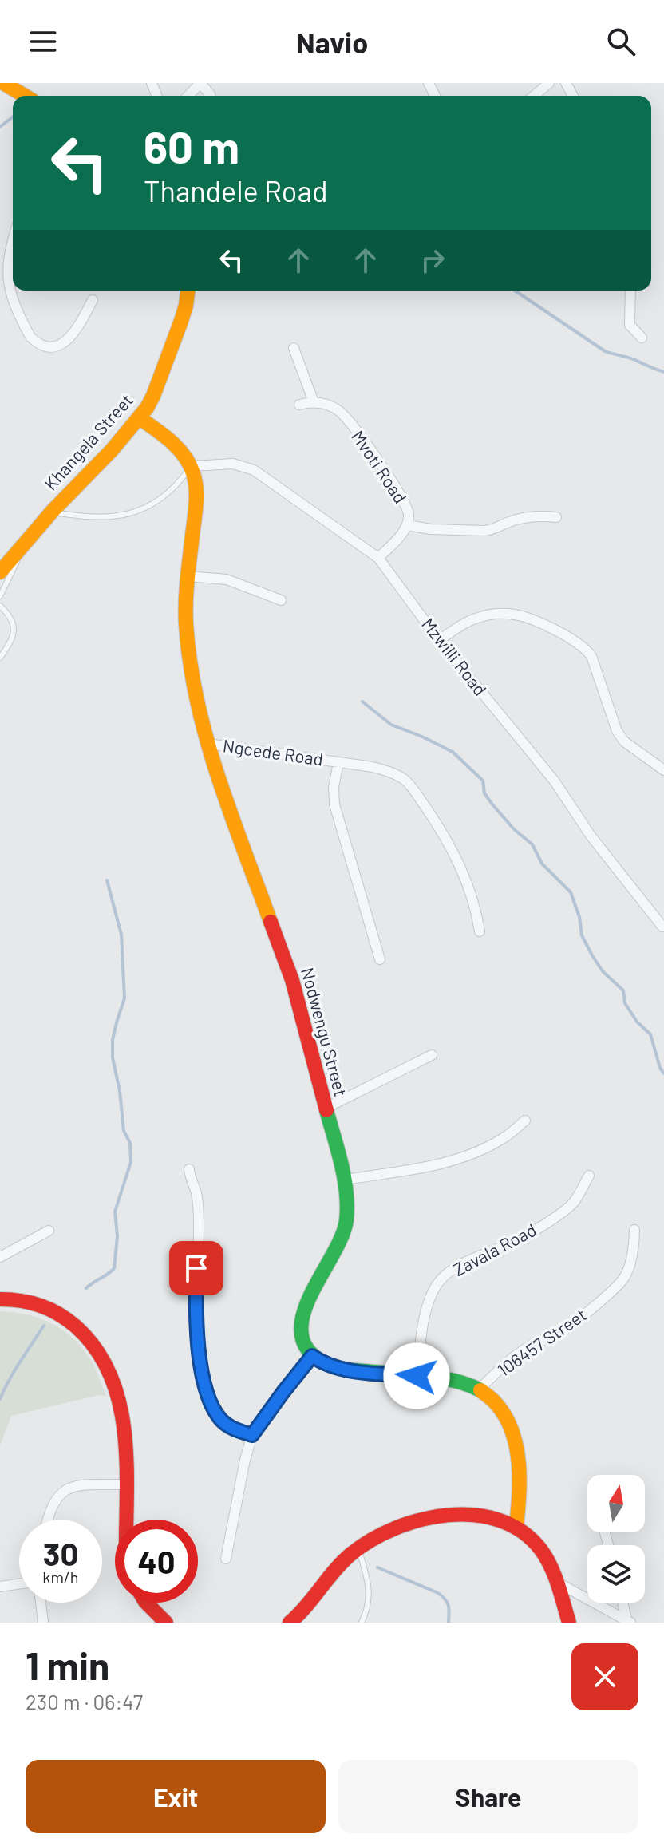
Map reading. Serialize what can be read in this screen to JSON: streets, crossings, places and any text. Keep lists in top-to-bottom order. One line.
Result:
{"streets":{"street":["Khangela Street","Mvoti Road","Mzwilli Road","Ngcede Road","Nodwengu Street","Zavala Road","106457 Street"]},"crossings":[["Khangela Street","Nodwengu Street"],["Mvoti Road","Mzwilli Road"],["Mzwilli Road","Nodwengu Street"],["Ngcede Road","Nodwengu Street"]],"north":"top","page":{"header":"Navio","turn":["60 m","Thandele Road"],"speed":"30 km/h","limit":"40","heading":["1 min","230 m · 06:47"],"buttons":["Exit","Share"]}}
